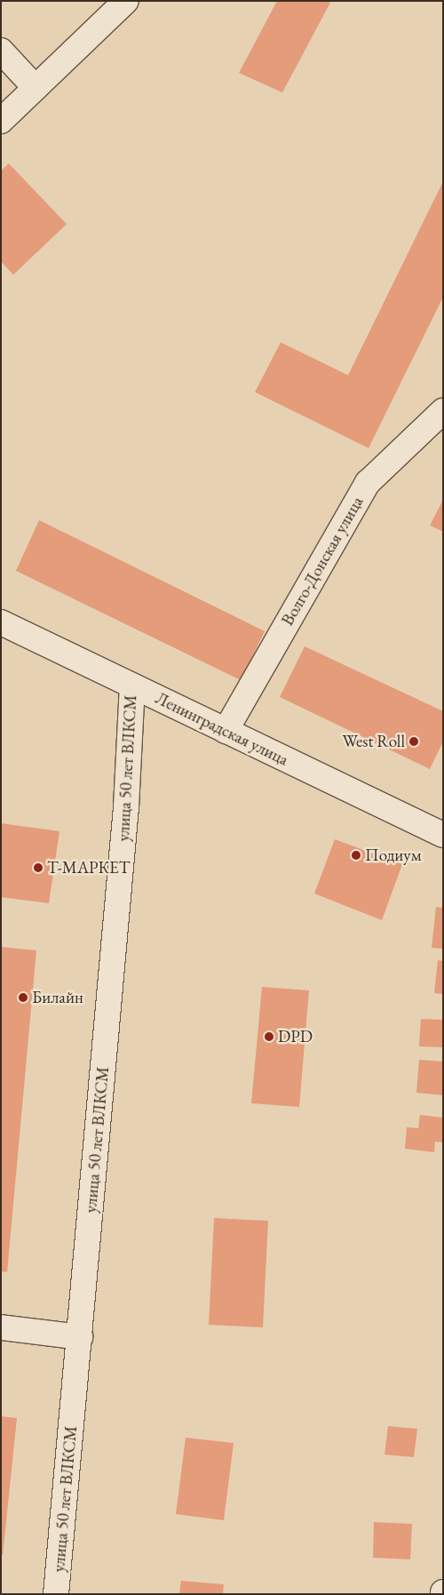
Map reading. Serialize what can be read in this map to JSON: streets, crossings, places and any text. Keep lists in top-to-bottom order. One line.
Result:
{"streets":{"street":["Волго-Донская улица","Ленинградская улица","улица 50 лет ВЛКСМ"]},"crossings":[["Волго-Донская улица","Ленинградская улица"],["Ленинградская улица","улица 50 лет ВЛКСМ"]],"places":["West Roll","Подиум","Т-МАРКЕТ","Билайн","DPD"]}
